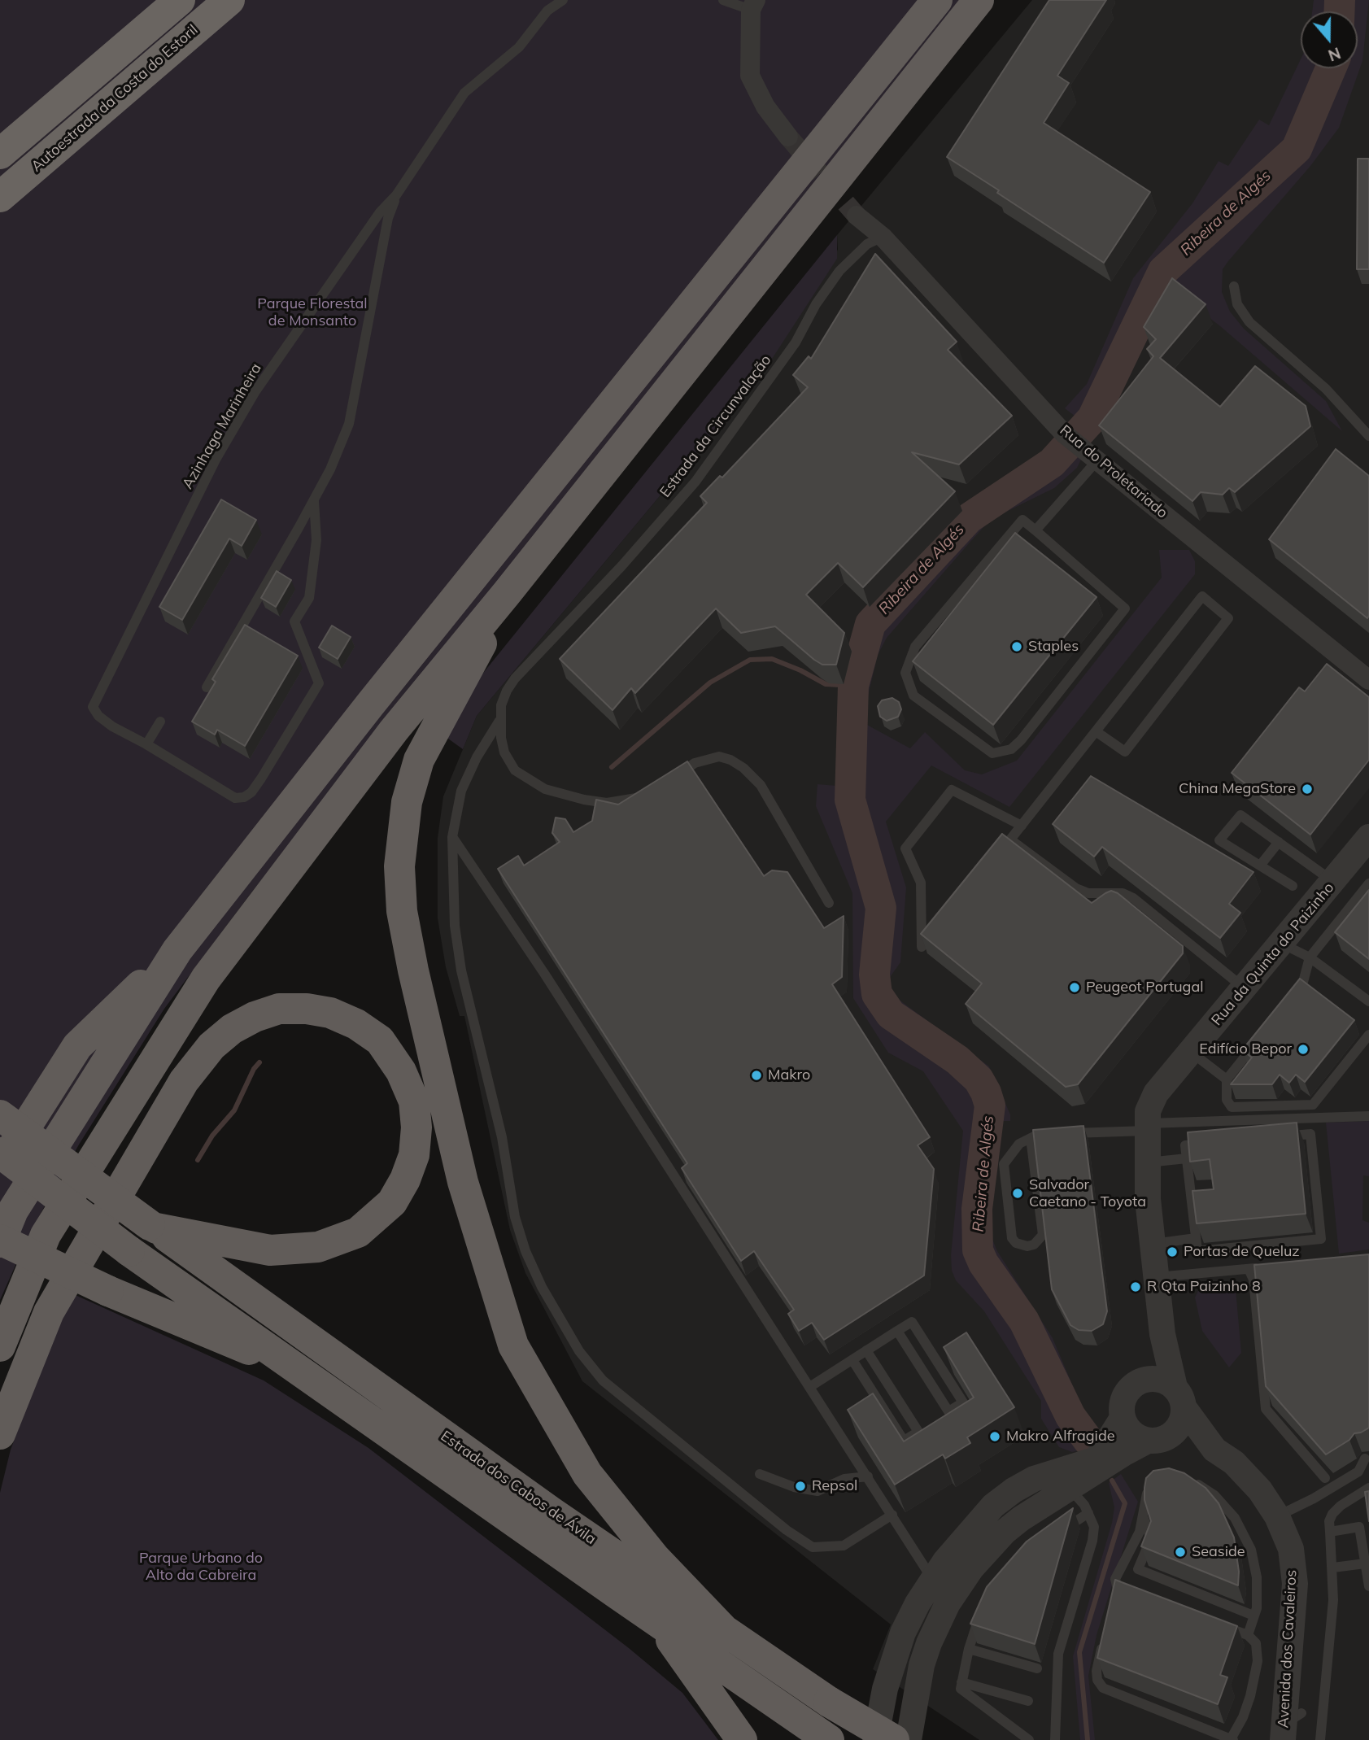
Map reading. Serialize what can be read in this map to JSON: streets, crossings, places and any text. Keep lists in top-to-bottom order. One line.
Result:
{"streets":{"highway":["Autoestrada da Costa do Estoril","Estrada dos Cabos de Ávila"],"street":["Rua do Proletariado","Rua da Quinta do Paizinho","Avenida dos Cavaleiros"],"lane":["Azinhaga Marinheira","Estrada da Circunvalação"]},"crossings":[["Estrada da Circunvalação","Rua do Proletariado"],["Rua da Quinta do Paizinho","Avenida dos Cavaleiros"]],"water":["Ribeira de Algés"],"parks":["Parque Florestal de Monsanto","Parque Urbano do Alto da Cabreira"],"places":["Staples","China MegaStore","Peugeot Portugal","Edifício Bepor","Makro","Salvador Caetano - Toyota","Portas de Queluz","R Qta Paizinho 8","Makro Alfragide","Repsol","Seaside"],"north":"bottom"}
